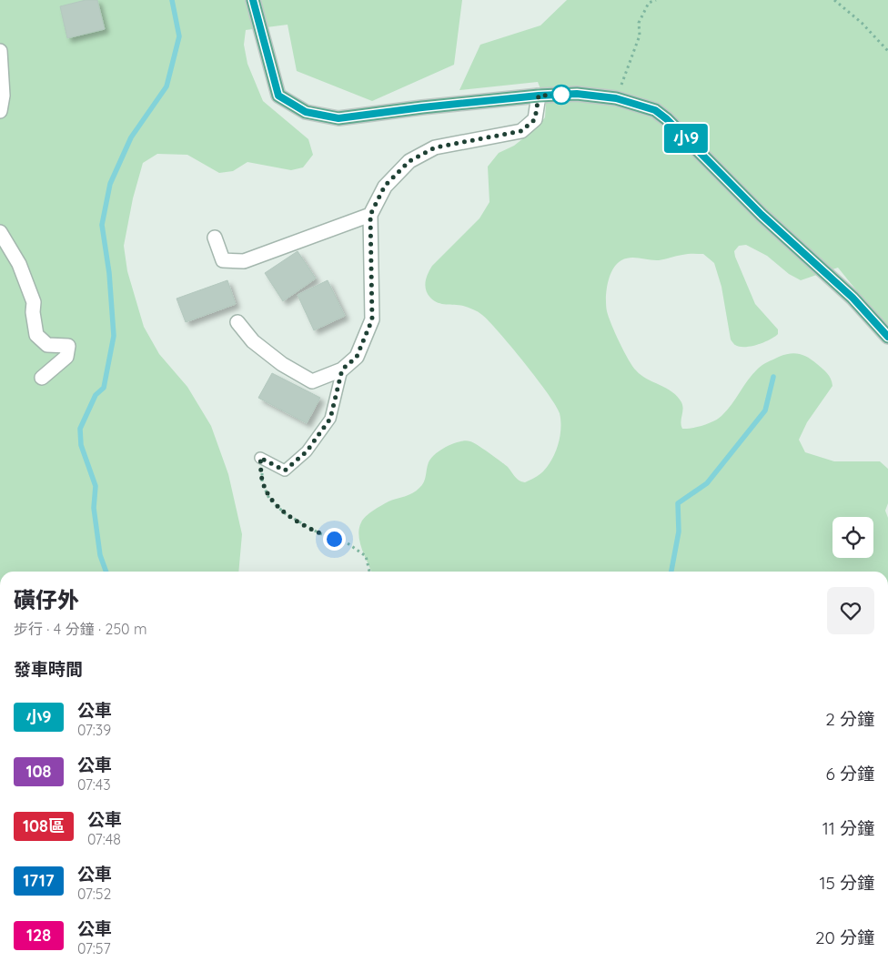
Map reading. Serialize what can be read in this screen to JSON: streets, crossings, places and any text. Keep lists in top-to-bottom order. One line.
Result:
{"lines":["bus line 小9"],"page":{"on_map":"小9","heading":[["磺仔外","步行 · 4 分鐘 · 250 m"],"發車時間"],"list":[{"mark":"小9","name":"公車","note":"07:39","value":"2 分鐘"},{"mark":"108","name":"公車","note":"07:43","value":"6 分鐘"},{"mark":"108區","name":"公車","note":"07:48","value":"11 分鐘"},{"mark":"1717","name":"公車","note":"07:52","value":"15 分鐘"},{"mark":"128","name":"公車","note":"07:57","value":"20 分鐘"}]}}
